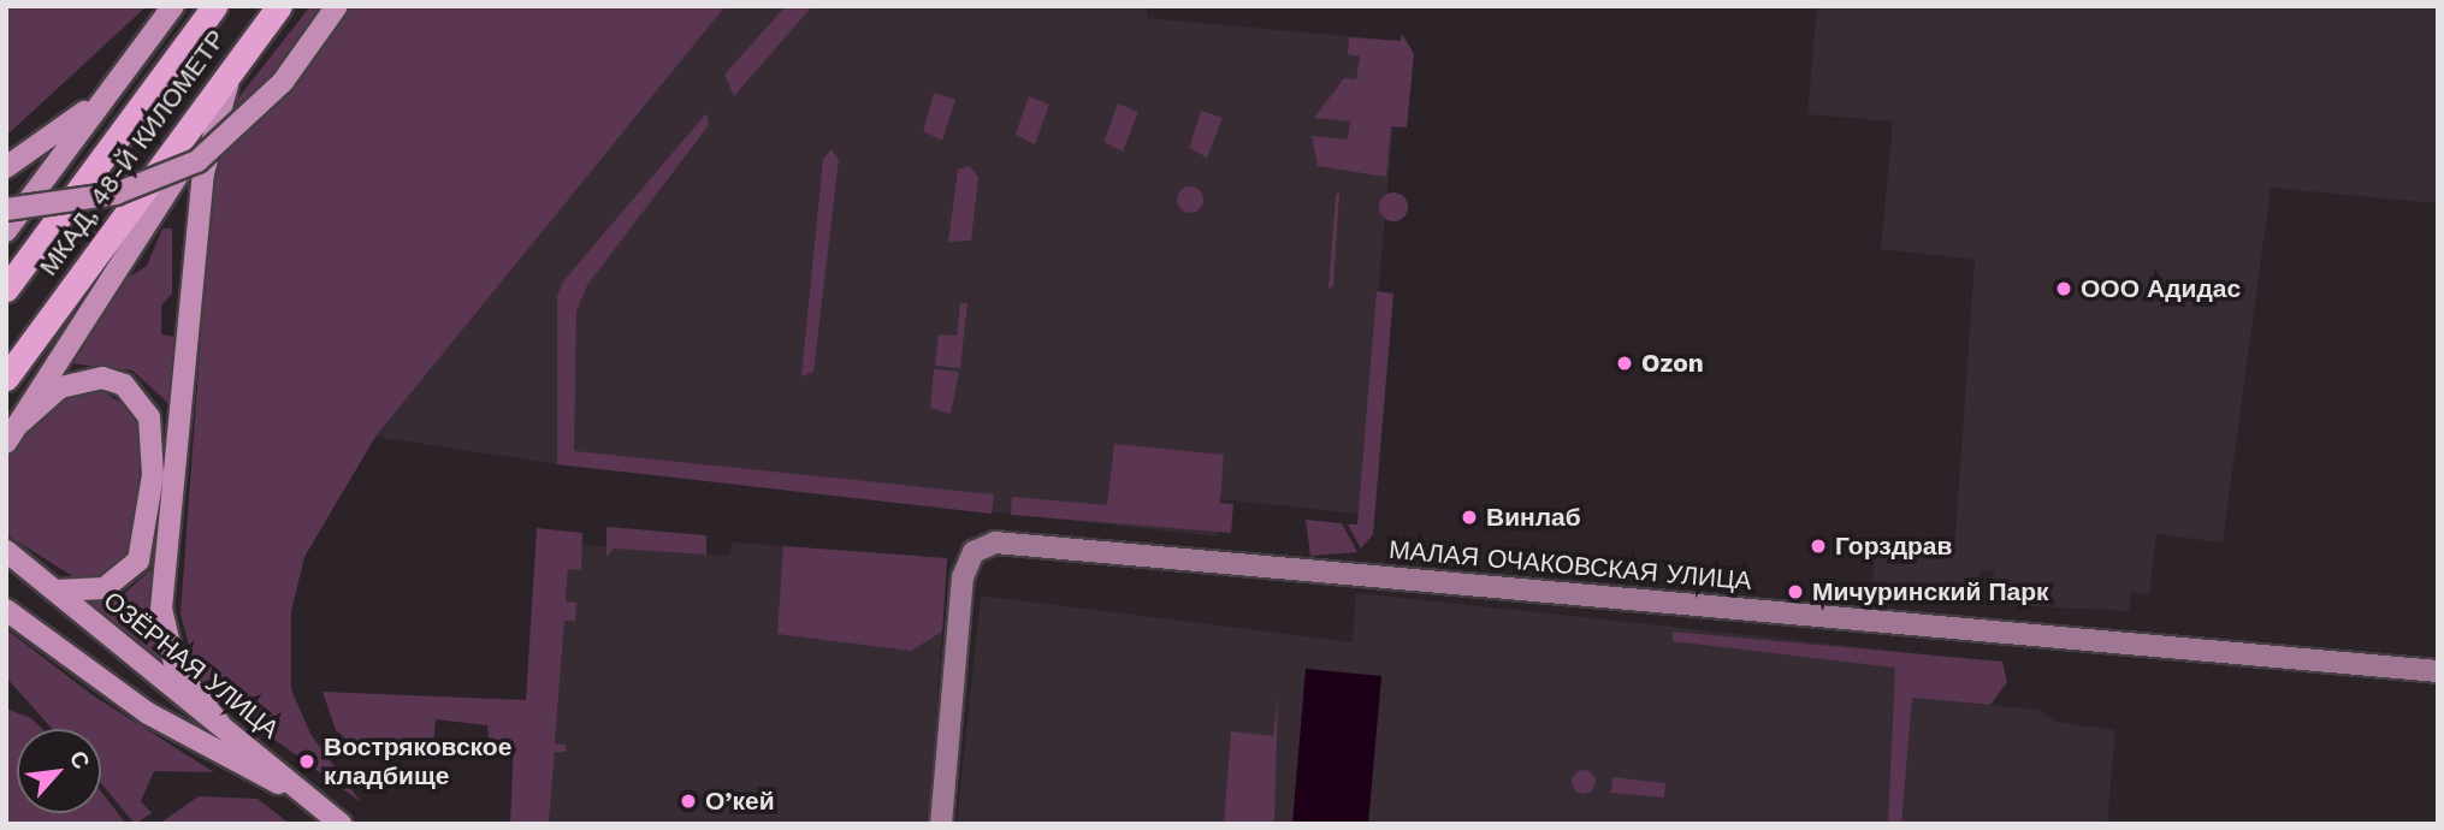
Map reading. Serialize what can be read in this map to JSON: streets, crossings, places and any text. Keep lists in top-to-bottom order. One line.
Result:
{"streets":{"highway":["МКАД, 48-Й КИЛОМЕТР"],"main road":["ОЗЁРНАЯ УЛИЦА"],"street":["МАЛАЯ ОЧАКОВСКАЯ УЛИЦА"]},"places":["ООО Адидас","Ozon","Винлаб","Горздрав","Мичуринский Парк","Востряковское кладбище","О’кей"],"north":"top right"}
